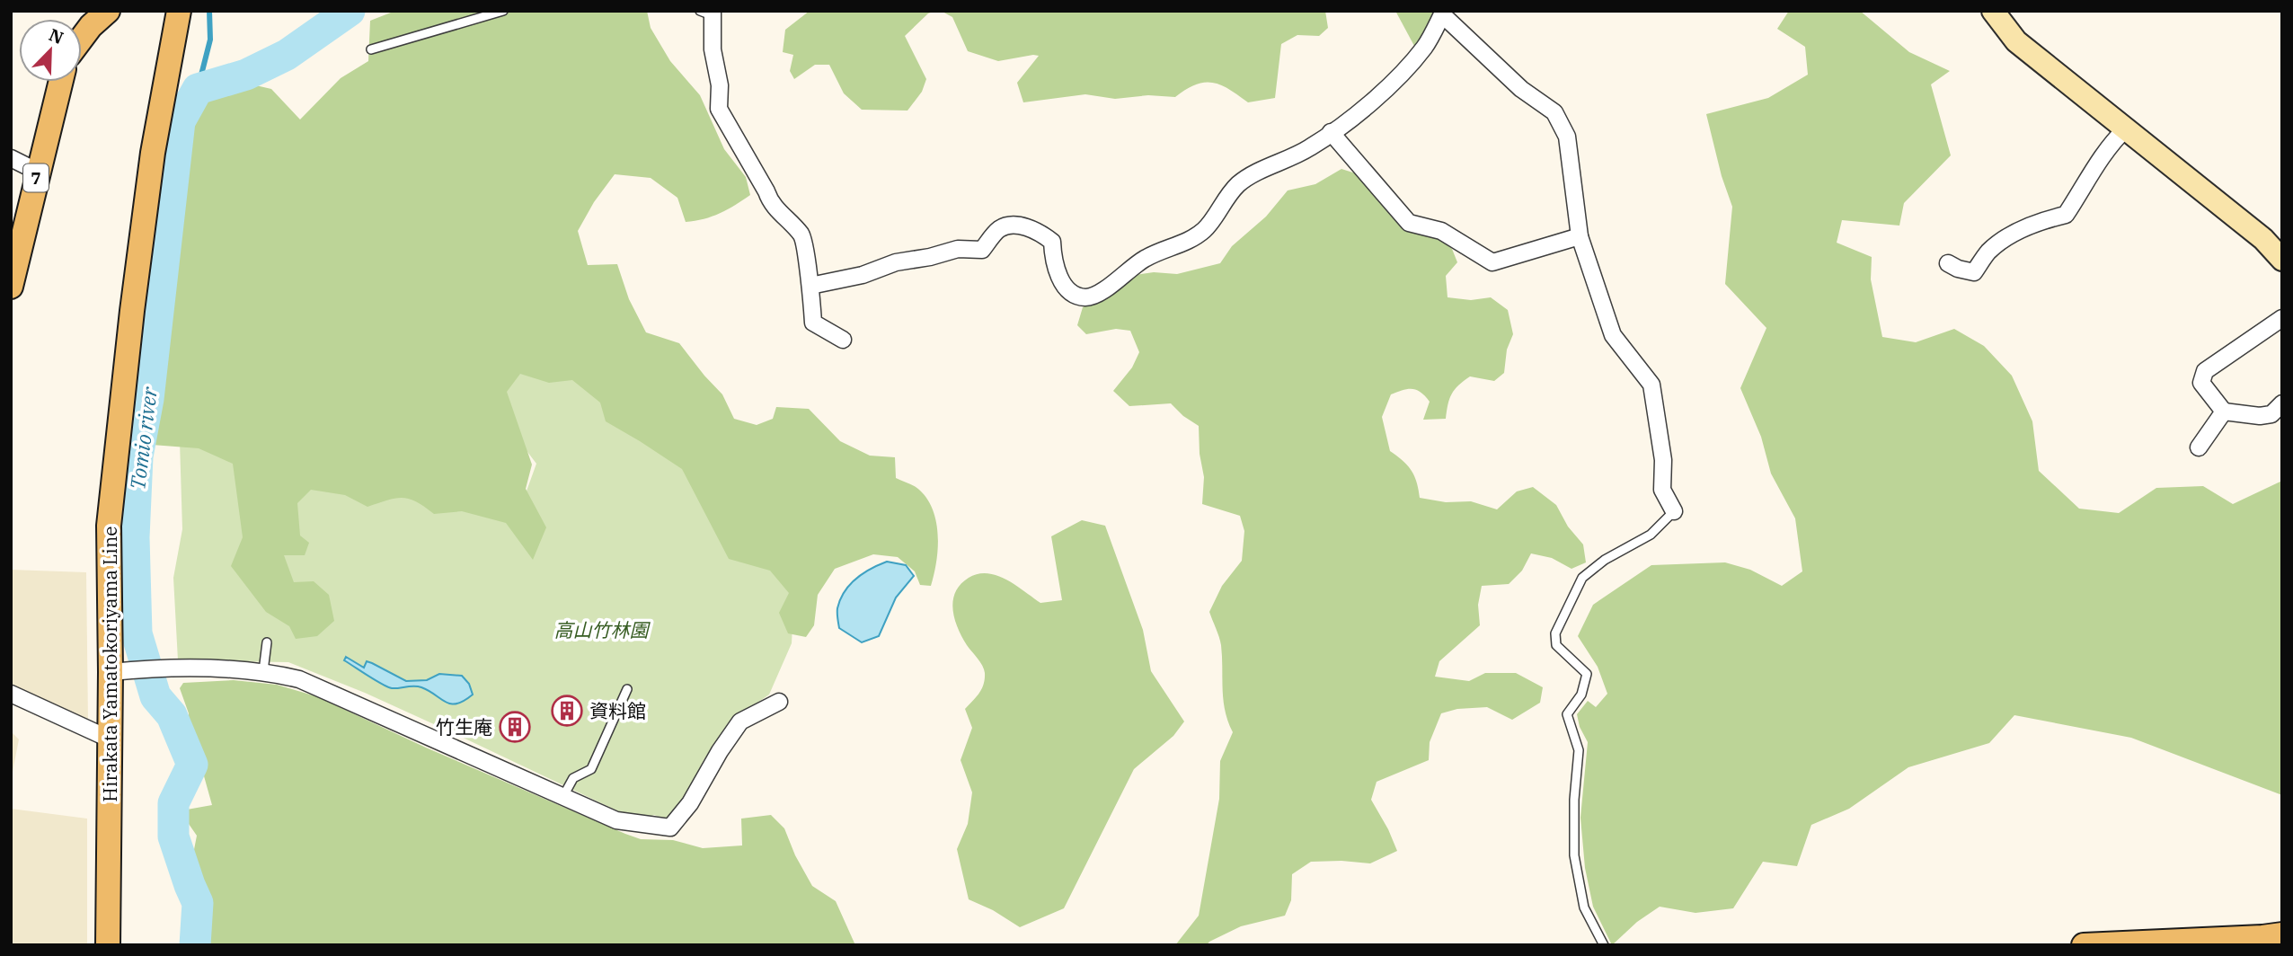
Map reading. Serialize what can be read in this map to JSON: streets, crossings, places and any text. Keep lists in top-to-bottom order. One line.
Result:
{"streets":{"main road":["7","Hirakata Yamatokoriyama Line"]},"water":["Tomio river"],"parks":["高山竹林園"],"places":{"building":["資料館","竹生庵"]},"north":"top right"}
